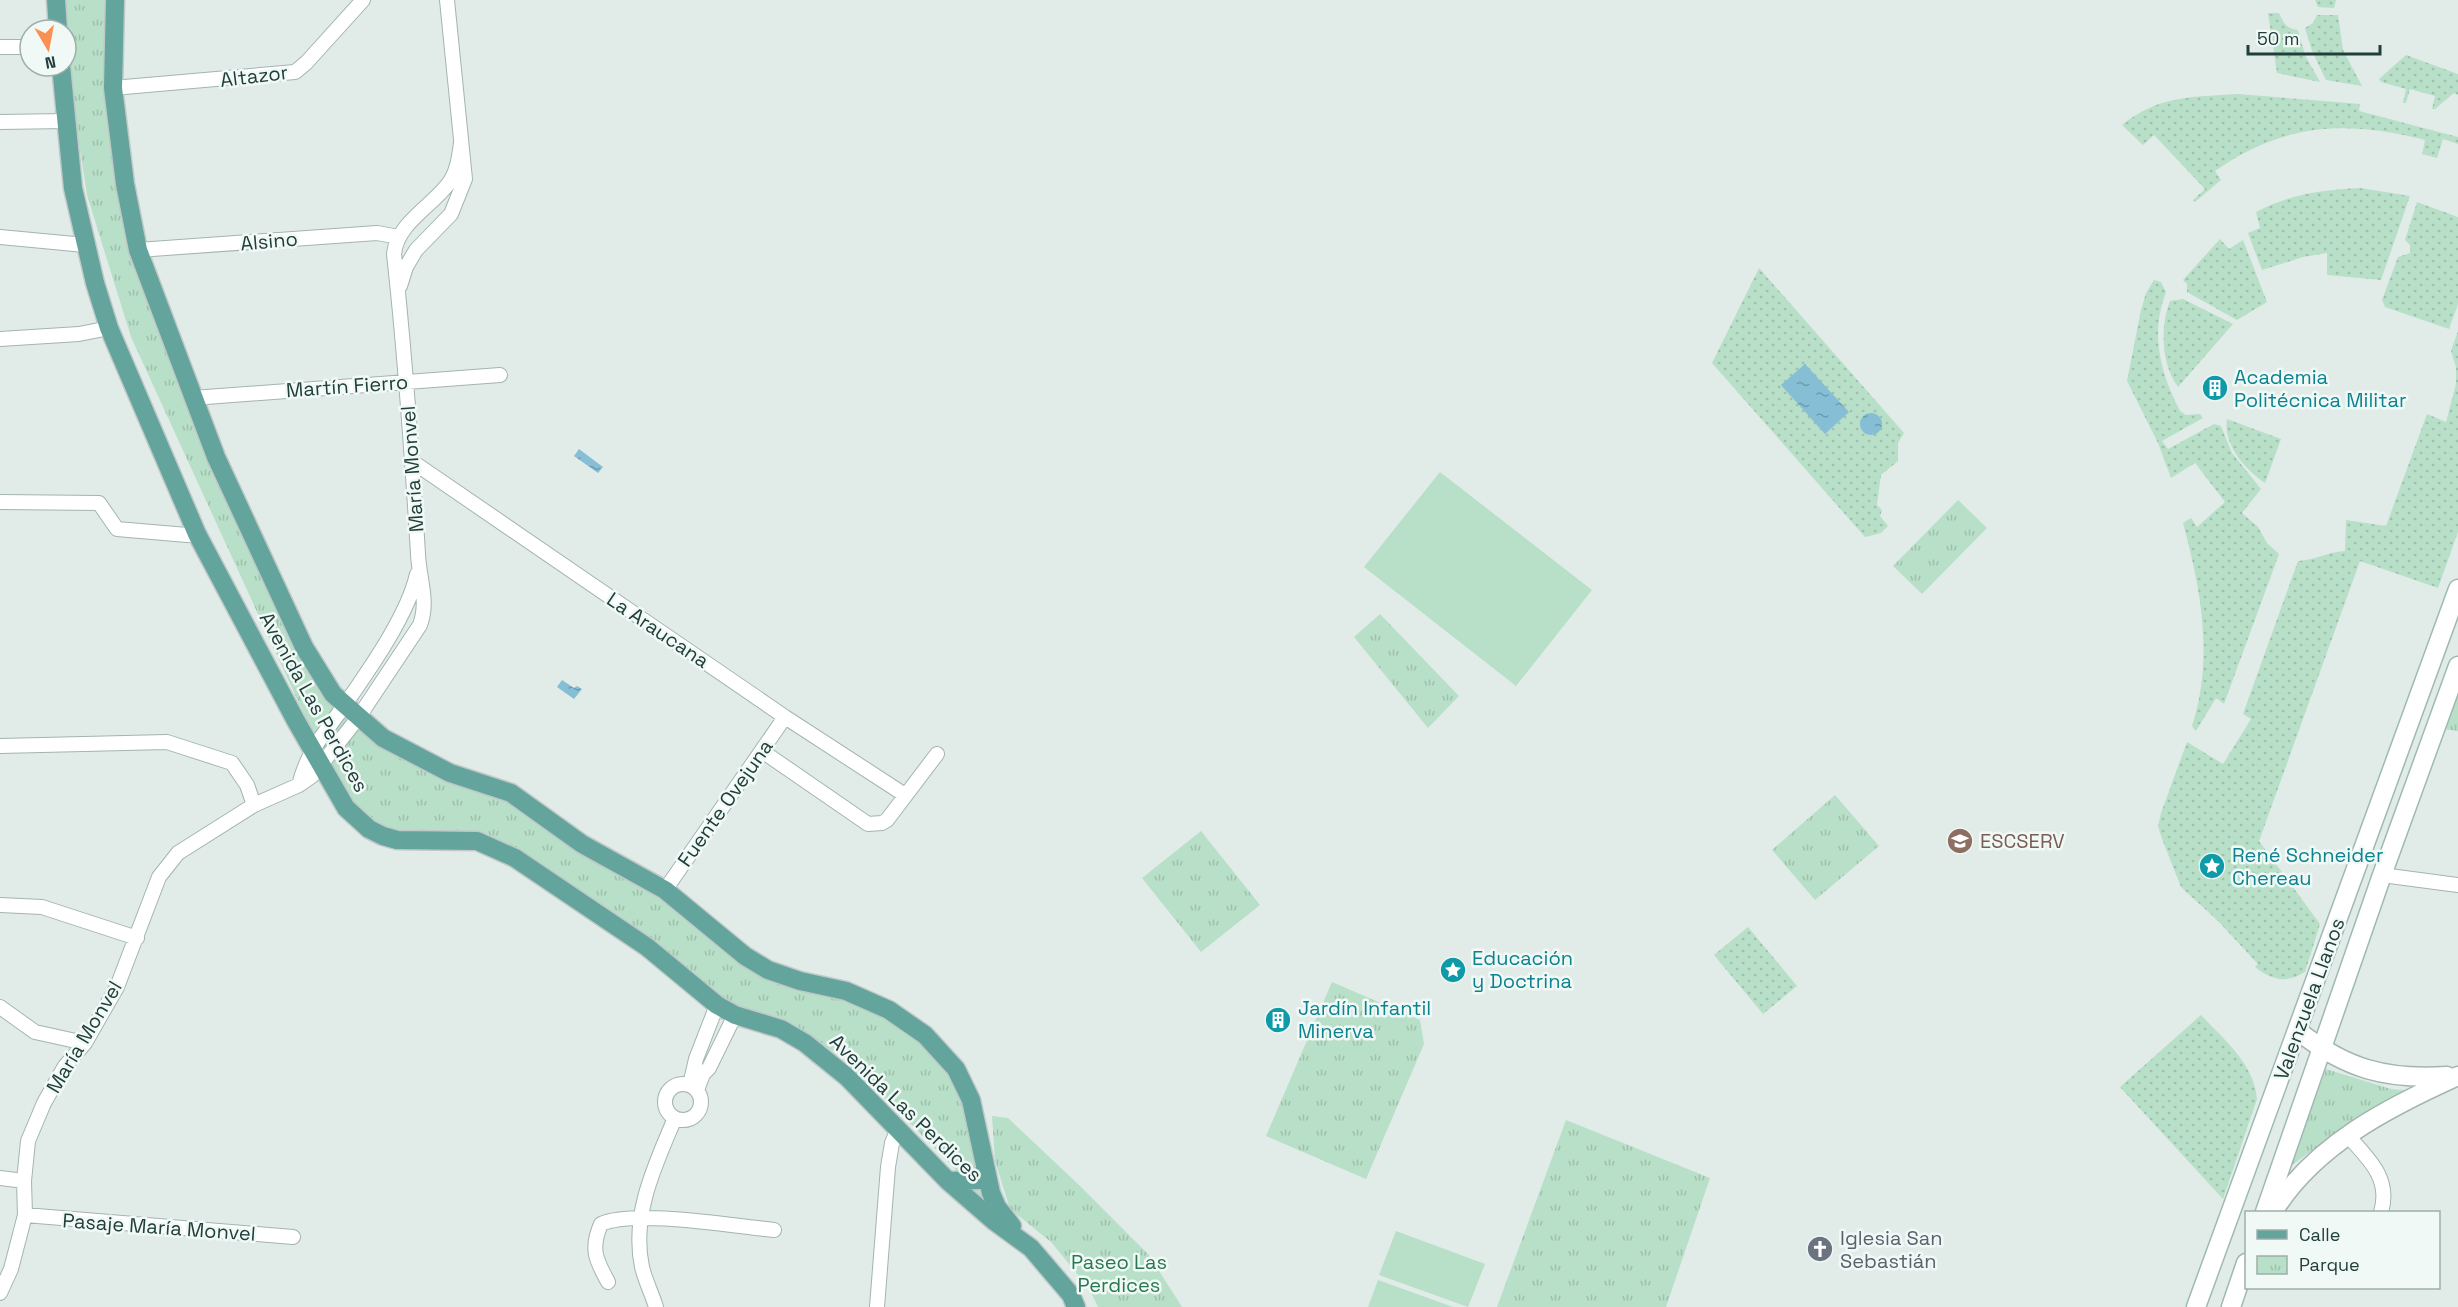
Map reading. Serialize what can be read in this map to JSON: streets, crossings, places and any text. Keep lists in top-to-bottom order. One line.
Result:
{"streets":{"main road":["Avenida Las Perdices","Valenzuela Llanos"],"street":["Altazor","Alsino","Martín Fierro","María Monvel","La Araucana","Fuente Ovejuna","Pasaje María Monvel"]},"crossings":[["Alsino","María Monvel"],["Martín Fierro","María Monvel"],["María Monvel","La Araucana"],["María Monvel","Avenida Las Perdices"],["María Monvel","Pasaje María Monvel"],["La Araucana","Fuente Ovejuna"]],"parks":["Paseo Las Perdices"],"places":{"building":["Academia Politécnica Militar","Jardín Infantil Minerva"],"school or university":["ESCSERV"],"place":["René Schneider Chereau","Educación y Doctrina"],"church":["Iglesia San Sebastián"]},"legend":["Calle","Parque"],"scale_bar":"50 m","north":"bottom"}
